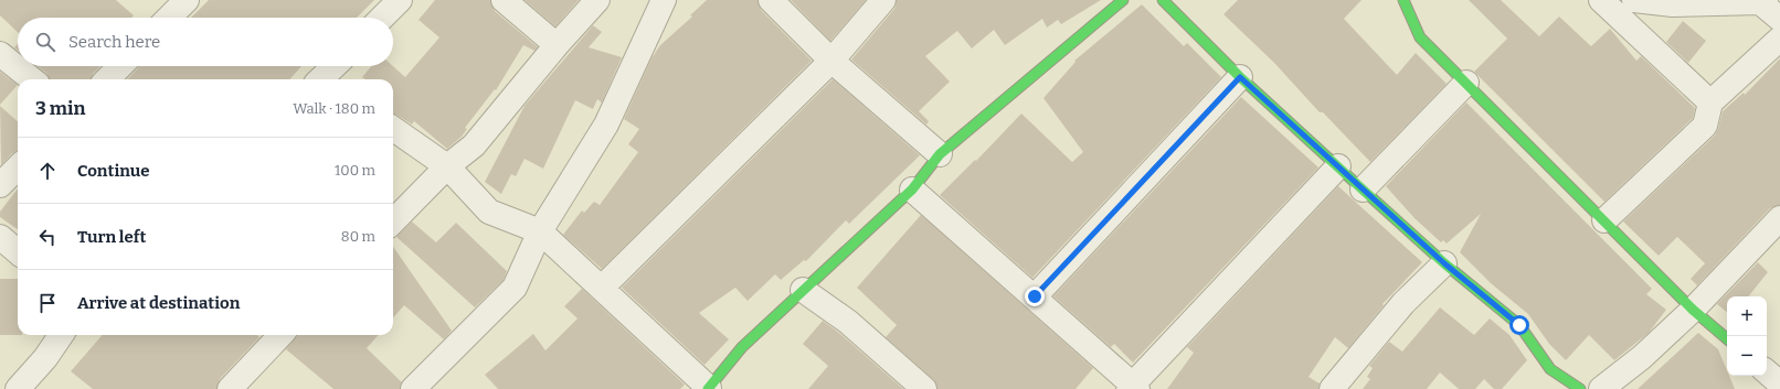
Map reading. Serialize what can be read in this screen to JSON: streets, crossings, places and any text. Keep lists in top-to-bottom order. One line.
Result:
{"page":{"search":"Search here","heading":["3 min","Walk · 180 m"],"list":[["Continue","100 m"],["Turn left","80 m"],"Arrive at destination"],"map_buttons":["+","−"]}}
